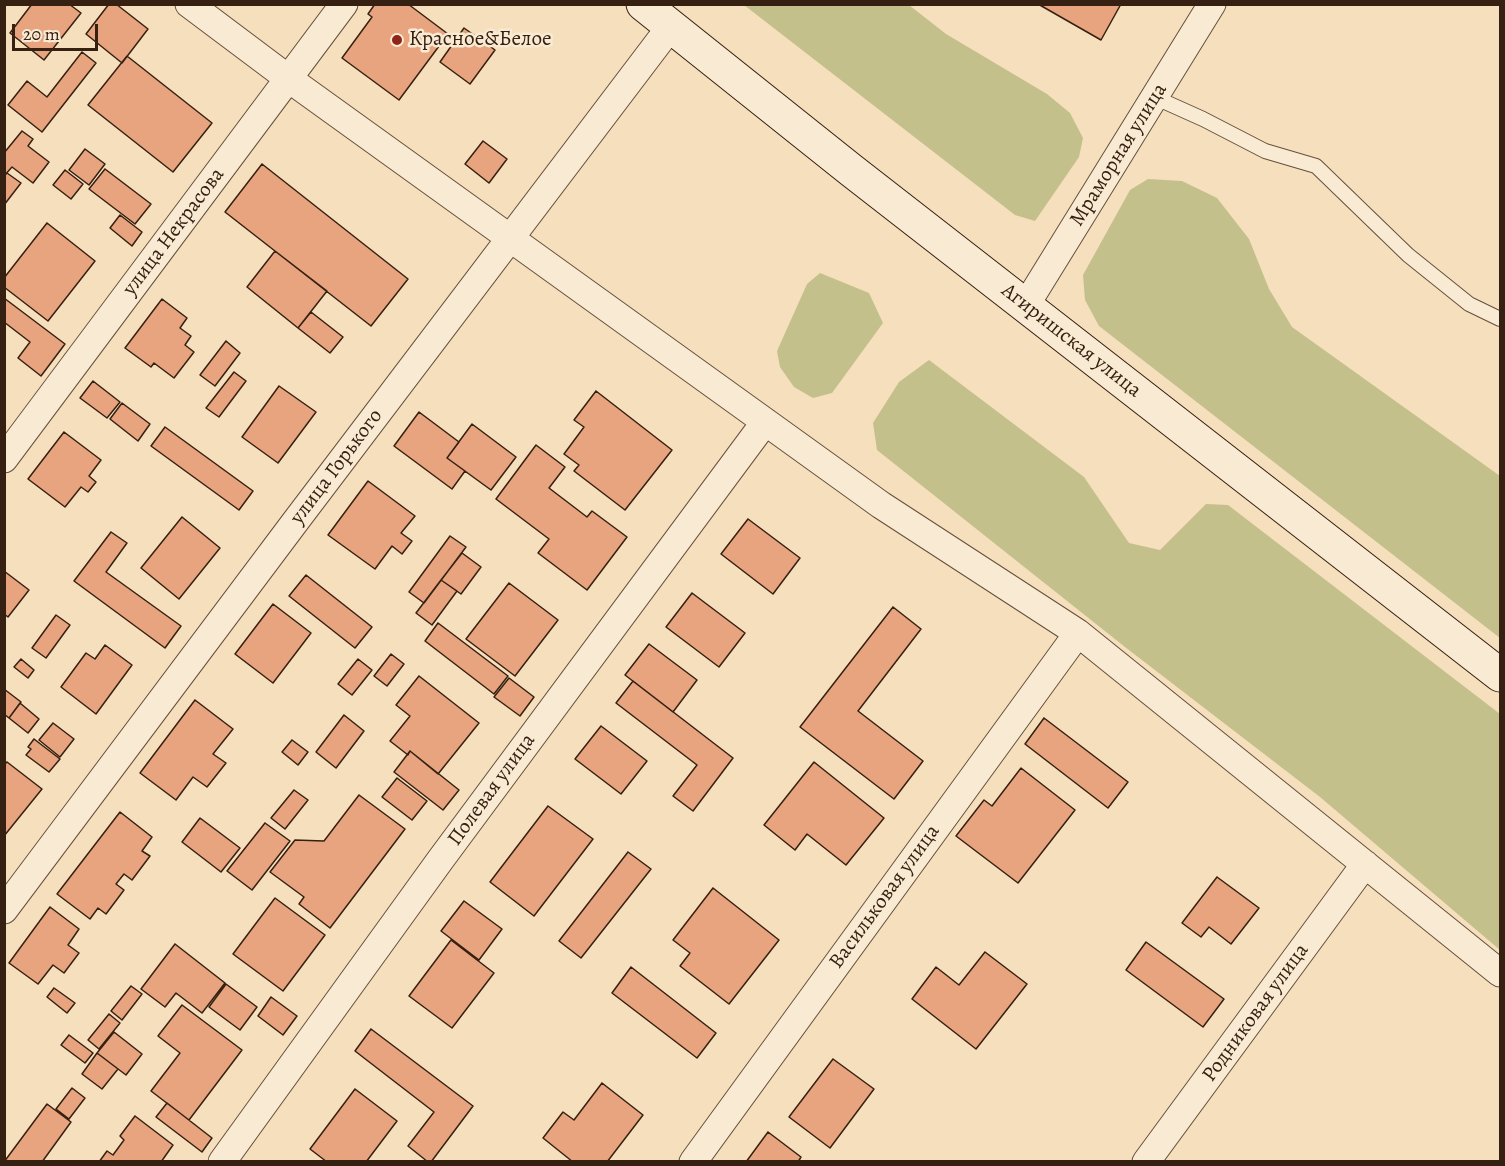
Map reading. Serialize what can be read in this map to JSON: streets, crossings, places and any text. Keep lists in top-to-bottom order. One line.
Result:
{"streets":{"street":["Мраморная улица","улица Некрасова","Агиришская улица","улица Горького","Полевая улица","Васильковая улица","Родниковая улица"]},"crossings":[["Мраморная улица","Агиришская улица"],["Агиришская улица","улица Горького"]],"places":["Красное&Белое"],"scale_bar":"20 m"}
